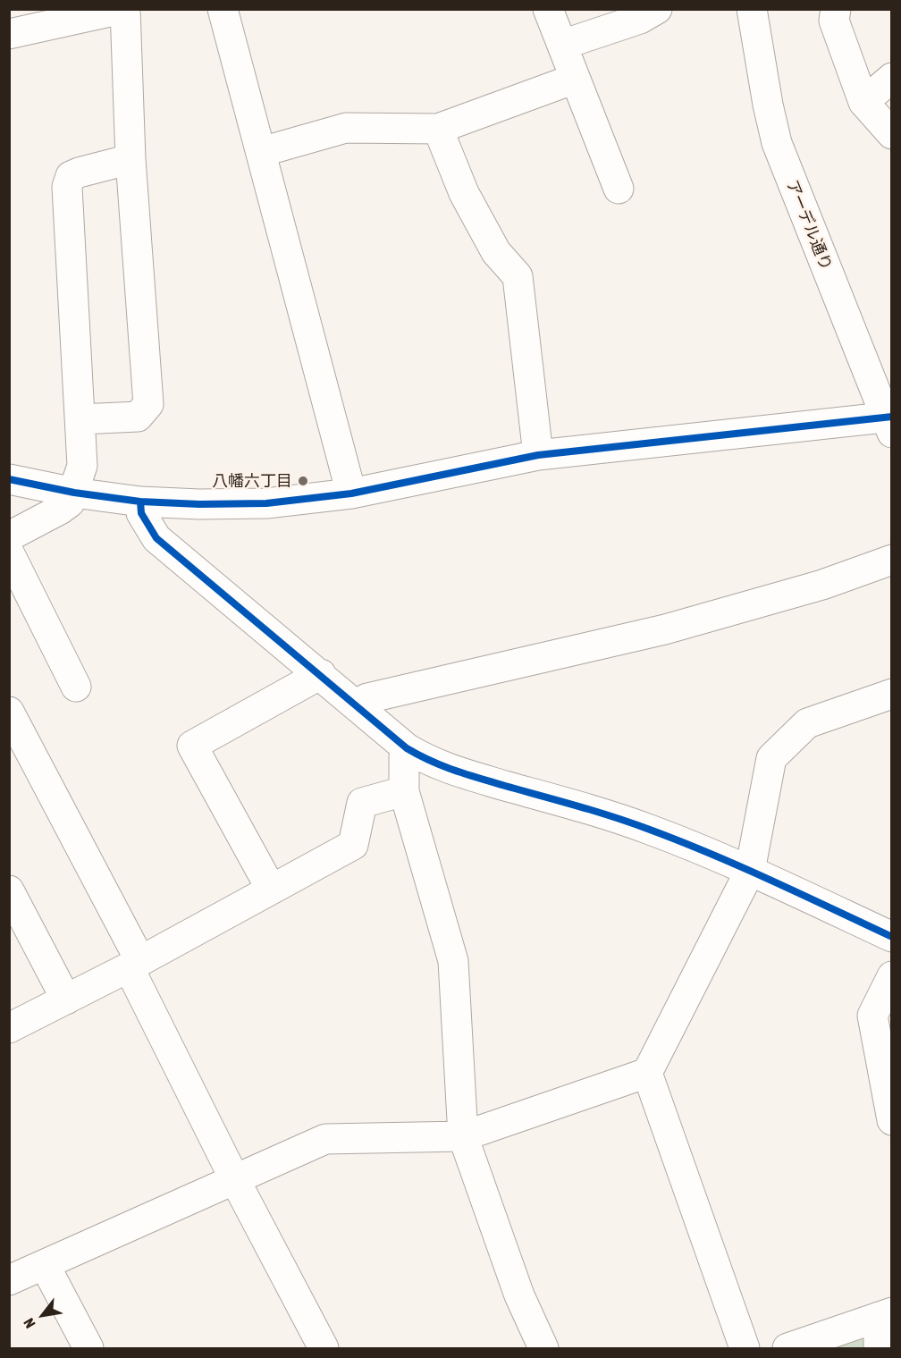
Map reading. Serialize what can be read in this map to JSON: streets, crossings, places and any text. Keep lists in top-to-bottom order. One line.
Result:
{"streets":{"street":["アーデル通り"]},"places":["八幡六丁目"],"north":"bottom left"}
